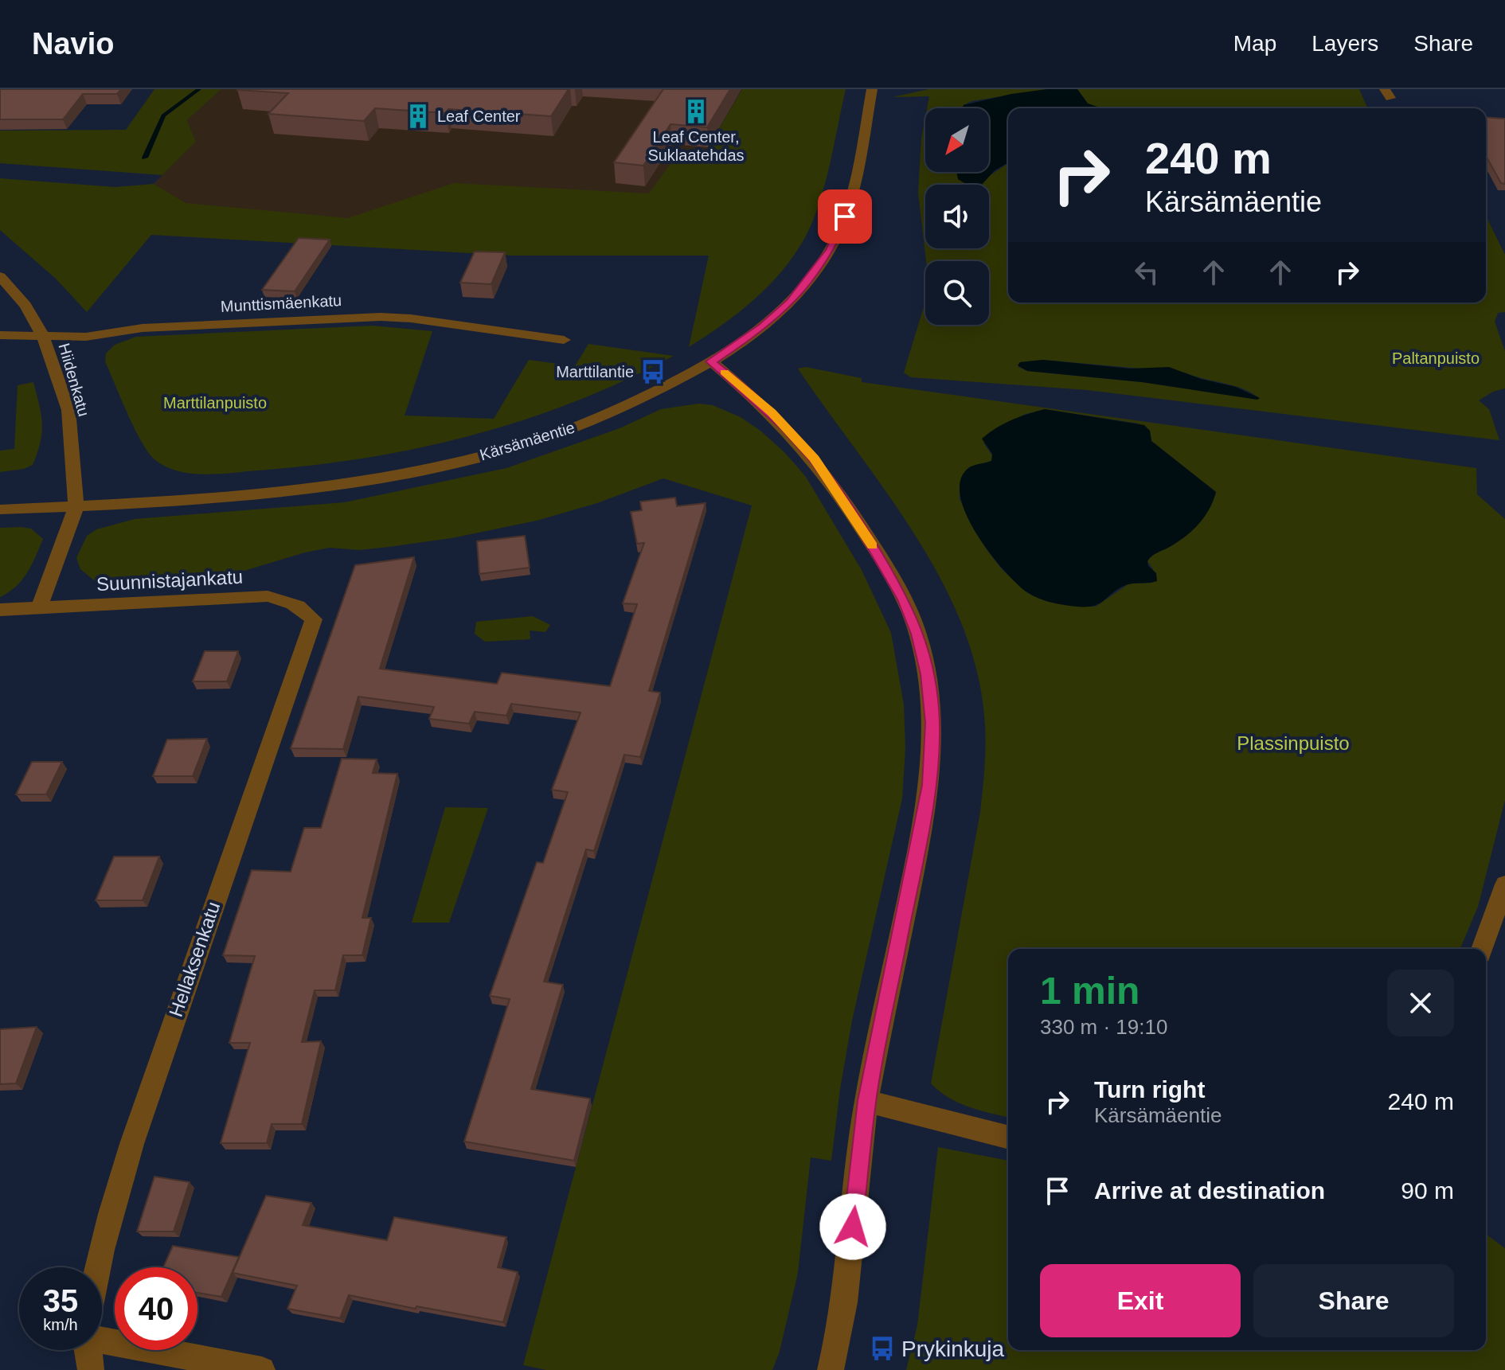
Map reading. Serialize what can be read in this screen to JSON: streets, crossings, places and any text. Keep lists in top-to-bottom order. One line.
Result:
{"streets":{"street":["Munttismäenkatu","Hiidenkatu","Kärsämäentie","Suunnistajankatu","Hellaksenkatu"]},"crossings":[["Munttismäenkatu","Hiidenkatu"],["Hiidenkatu","Kärsämäentie"],["Suunnistajankatu","Hellaksenkatu"]],"parks":["Paltanpuisto","Marttilanpuisto","Plassinpuisto"],"places":{"building":["Leaf Center, Suklaatehdas","Leaf Center"],"bus stop":["Marttilantie","Prykinkuja"]},"north":"bottom left","page":{"header":"Navio","nav":["Map","Layers","Share"],"turn":["240 m","Kärsämäentie"],"heading":["1 min","330 m · 19:10"],"list":[{"name":"Turn right","note":"Kärsämäentie","value":"240 m"},{"name":"Arrive at destination","value":"90 m"}],"buttons":["Exit","Share"],"speed":"35 km/h","limit":"40"}}
